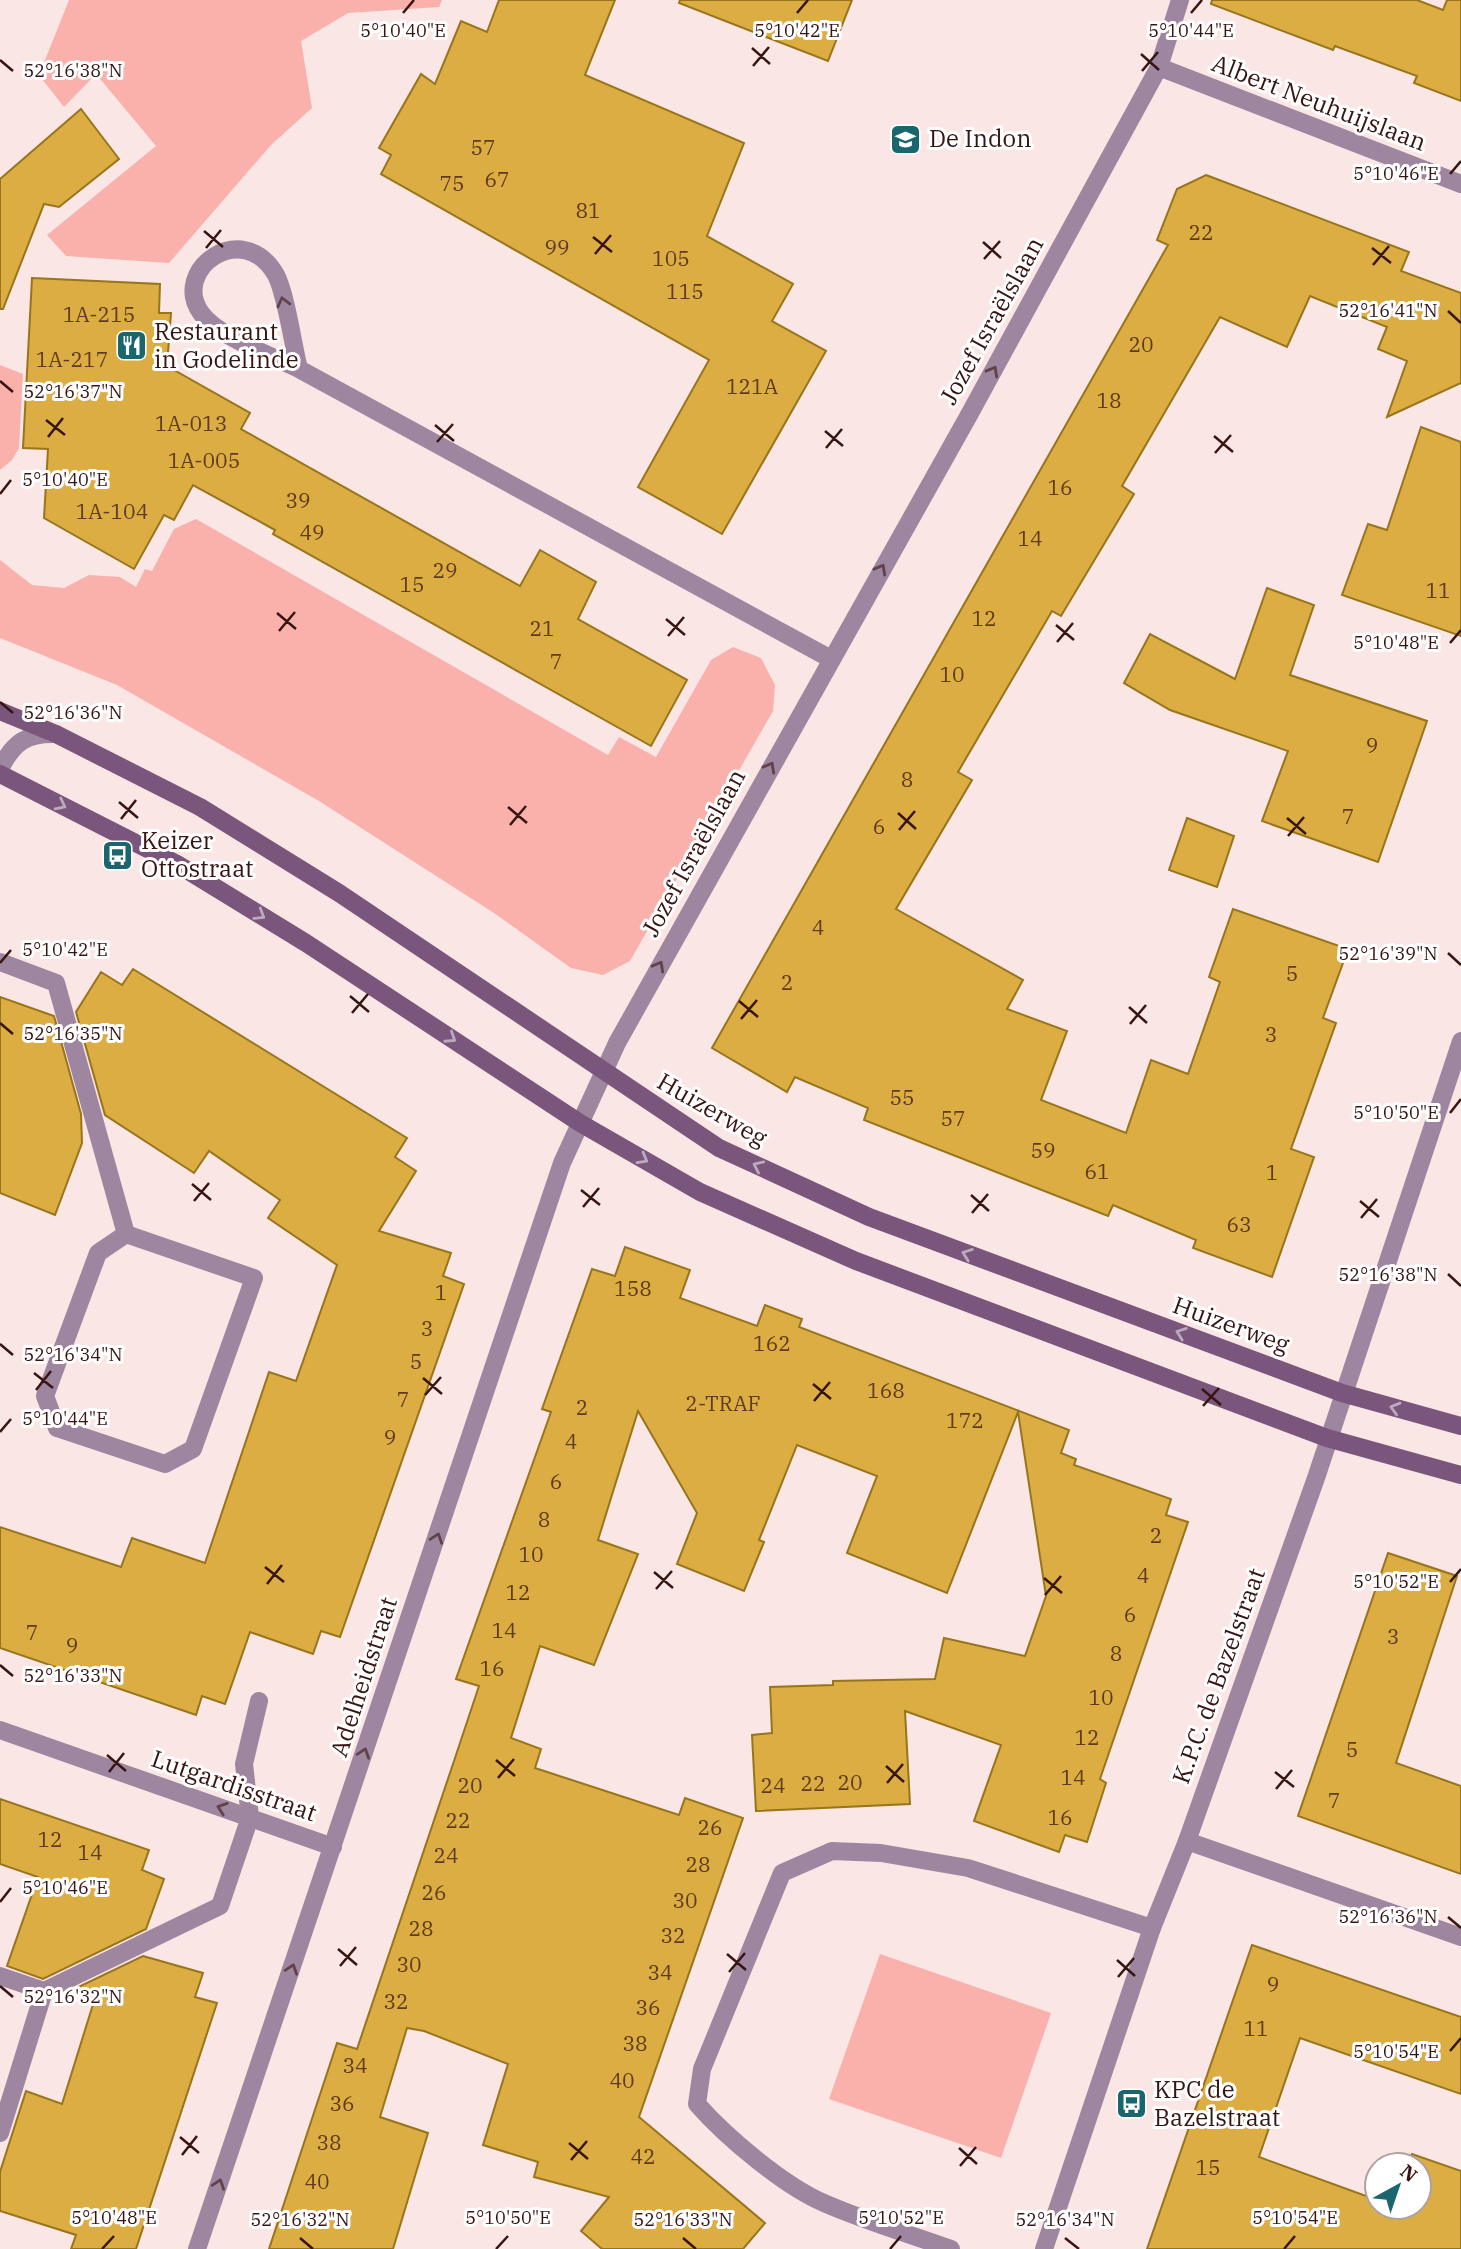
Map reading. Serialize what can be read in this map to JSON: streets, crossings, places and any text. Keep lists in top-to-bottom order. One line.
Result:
{"streets":{"main road":["Huizerweg"],"street":["Albert Neuhuijslaan","Jozef Israëlslaan","K.P.C. de Bazelstraat","Adelheidstraat","Lutgardisstraat"]},"crossings":[["Albert Neuhuijslaan","Jozef Israëlslaan"],["Jozef Israëlslaan","Huizerweg"],["Jozef Israëlslaan","Adelheidstraat"],["Huizerweg","K.P.C. de Bazelstraat"],["Adelheidstraat","Lutgardisstraat"]],"one_way":["Jozef Israëlslaan","Adelheidstraat","Lutgardisstraat"],"places":{"school or university":["De Indon"],"restaurant":["Restaurant in Godelinde"],"bus stop":["Keizer Ottostraat","KPC de Bazelstraat"]},"house_numbers":["57","67","75","81","22","99","105","115","1A-215","20","1A-217","121A","18","1A-013","1A-005","16","39","1A-104","49","14","29","15","11","12","21","7","10","9","8","7","6","4","5","2","3","55","57","59","61","1","63","158","1","3","162","5","168","7","2-TRAF","2","172","9","4","6","8","2","10","4","12","6","14","7","3","9","8","16","10","12","5","14","20","22","20","24","7","16","22","26","12","14","24","28","26","30","28","32","30","34","9","32","36","11","38","34","40","36","38","42","15","40"],"north":"top right","coordinates":["5°10'40\"E","5°10'42\"E","5°10'44\"E","52°16'38\"N","5°10'46\"E","52°16'41\"N","52°16'37\"N","5°10'48\"E","52°16'36\"N","52°16'39\"N","52°16'35\"N","5°10'50\"E","52°16'34\"N","5°10'52\"E","52°16'33\"N","52°16'32\"N","5°10'54\"E"]}
